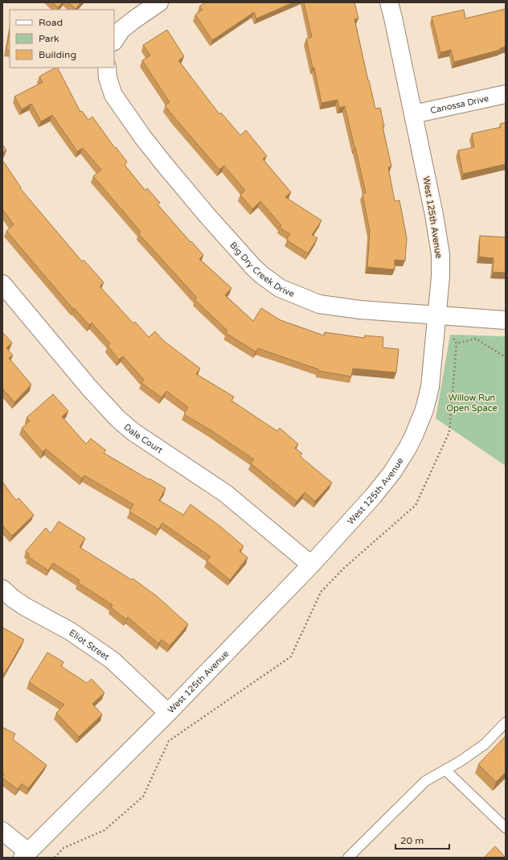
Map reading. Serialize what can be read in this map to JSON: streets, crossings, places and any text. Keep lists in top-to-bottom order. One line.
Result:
{"streets":{"street":["Canossa Drive","West 125th Avenue","Big Dry Creek Drive","Dale Court","Eliot Street"]},"crossings":[["Canossa Drive","West 125th Avenue"],["West 125th Avenue","Big Dry Creek Drive"],["West 125th Avenue","Dale Court"],["West 125th Avenue","Eliot Street"]],"parks":["Willow Run Open Space"],"legend":["Road","Park","Building"],"scale_bar":"20 m"}
